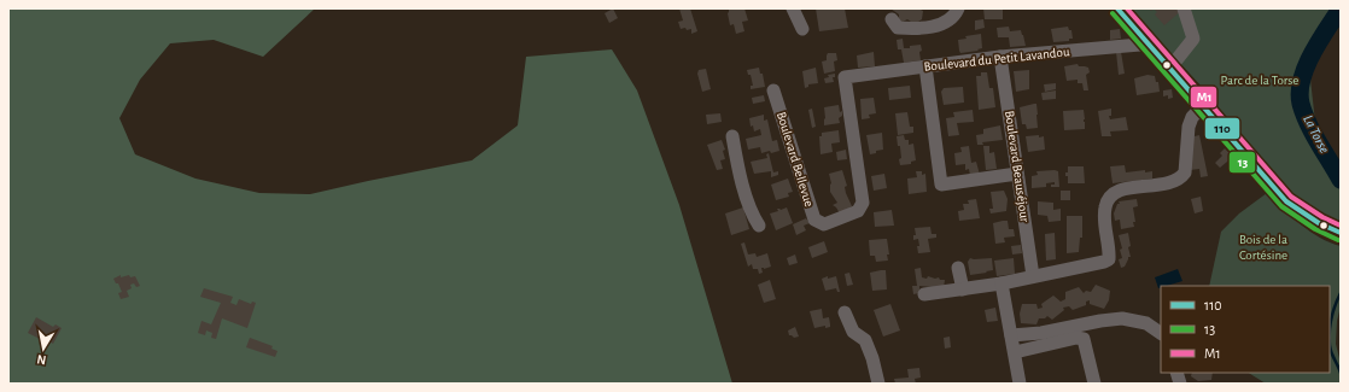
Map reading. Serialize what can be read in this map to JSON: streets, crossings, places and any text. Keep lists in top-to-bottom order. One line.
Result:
{"streets":{"street":["Boulevard du Petit Lavandou","Boulevard Bellevue","Boulevard Beauséjour"]},"crossings":[["Boulevard du Petit Lavandou","Boulevard Bellevue"],["Boulevard du Petit Lavandou","Boulevard Beauséjour"]],"water":["La Torse"],"parks":["Parc de la Torse","Bois de la Cortésine"],"lines":["transit line 110","transit line M1","transit line 13"],"legend":["110","13","M1"],"north":"bottom"}
